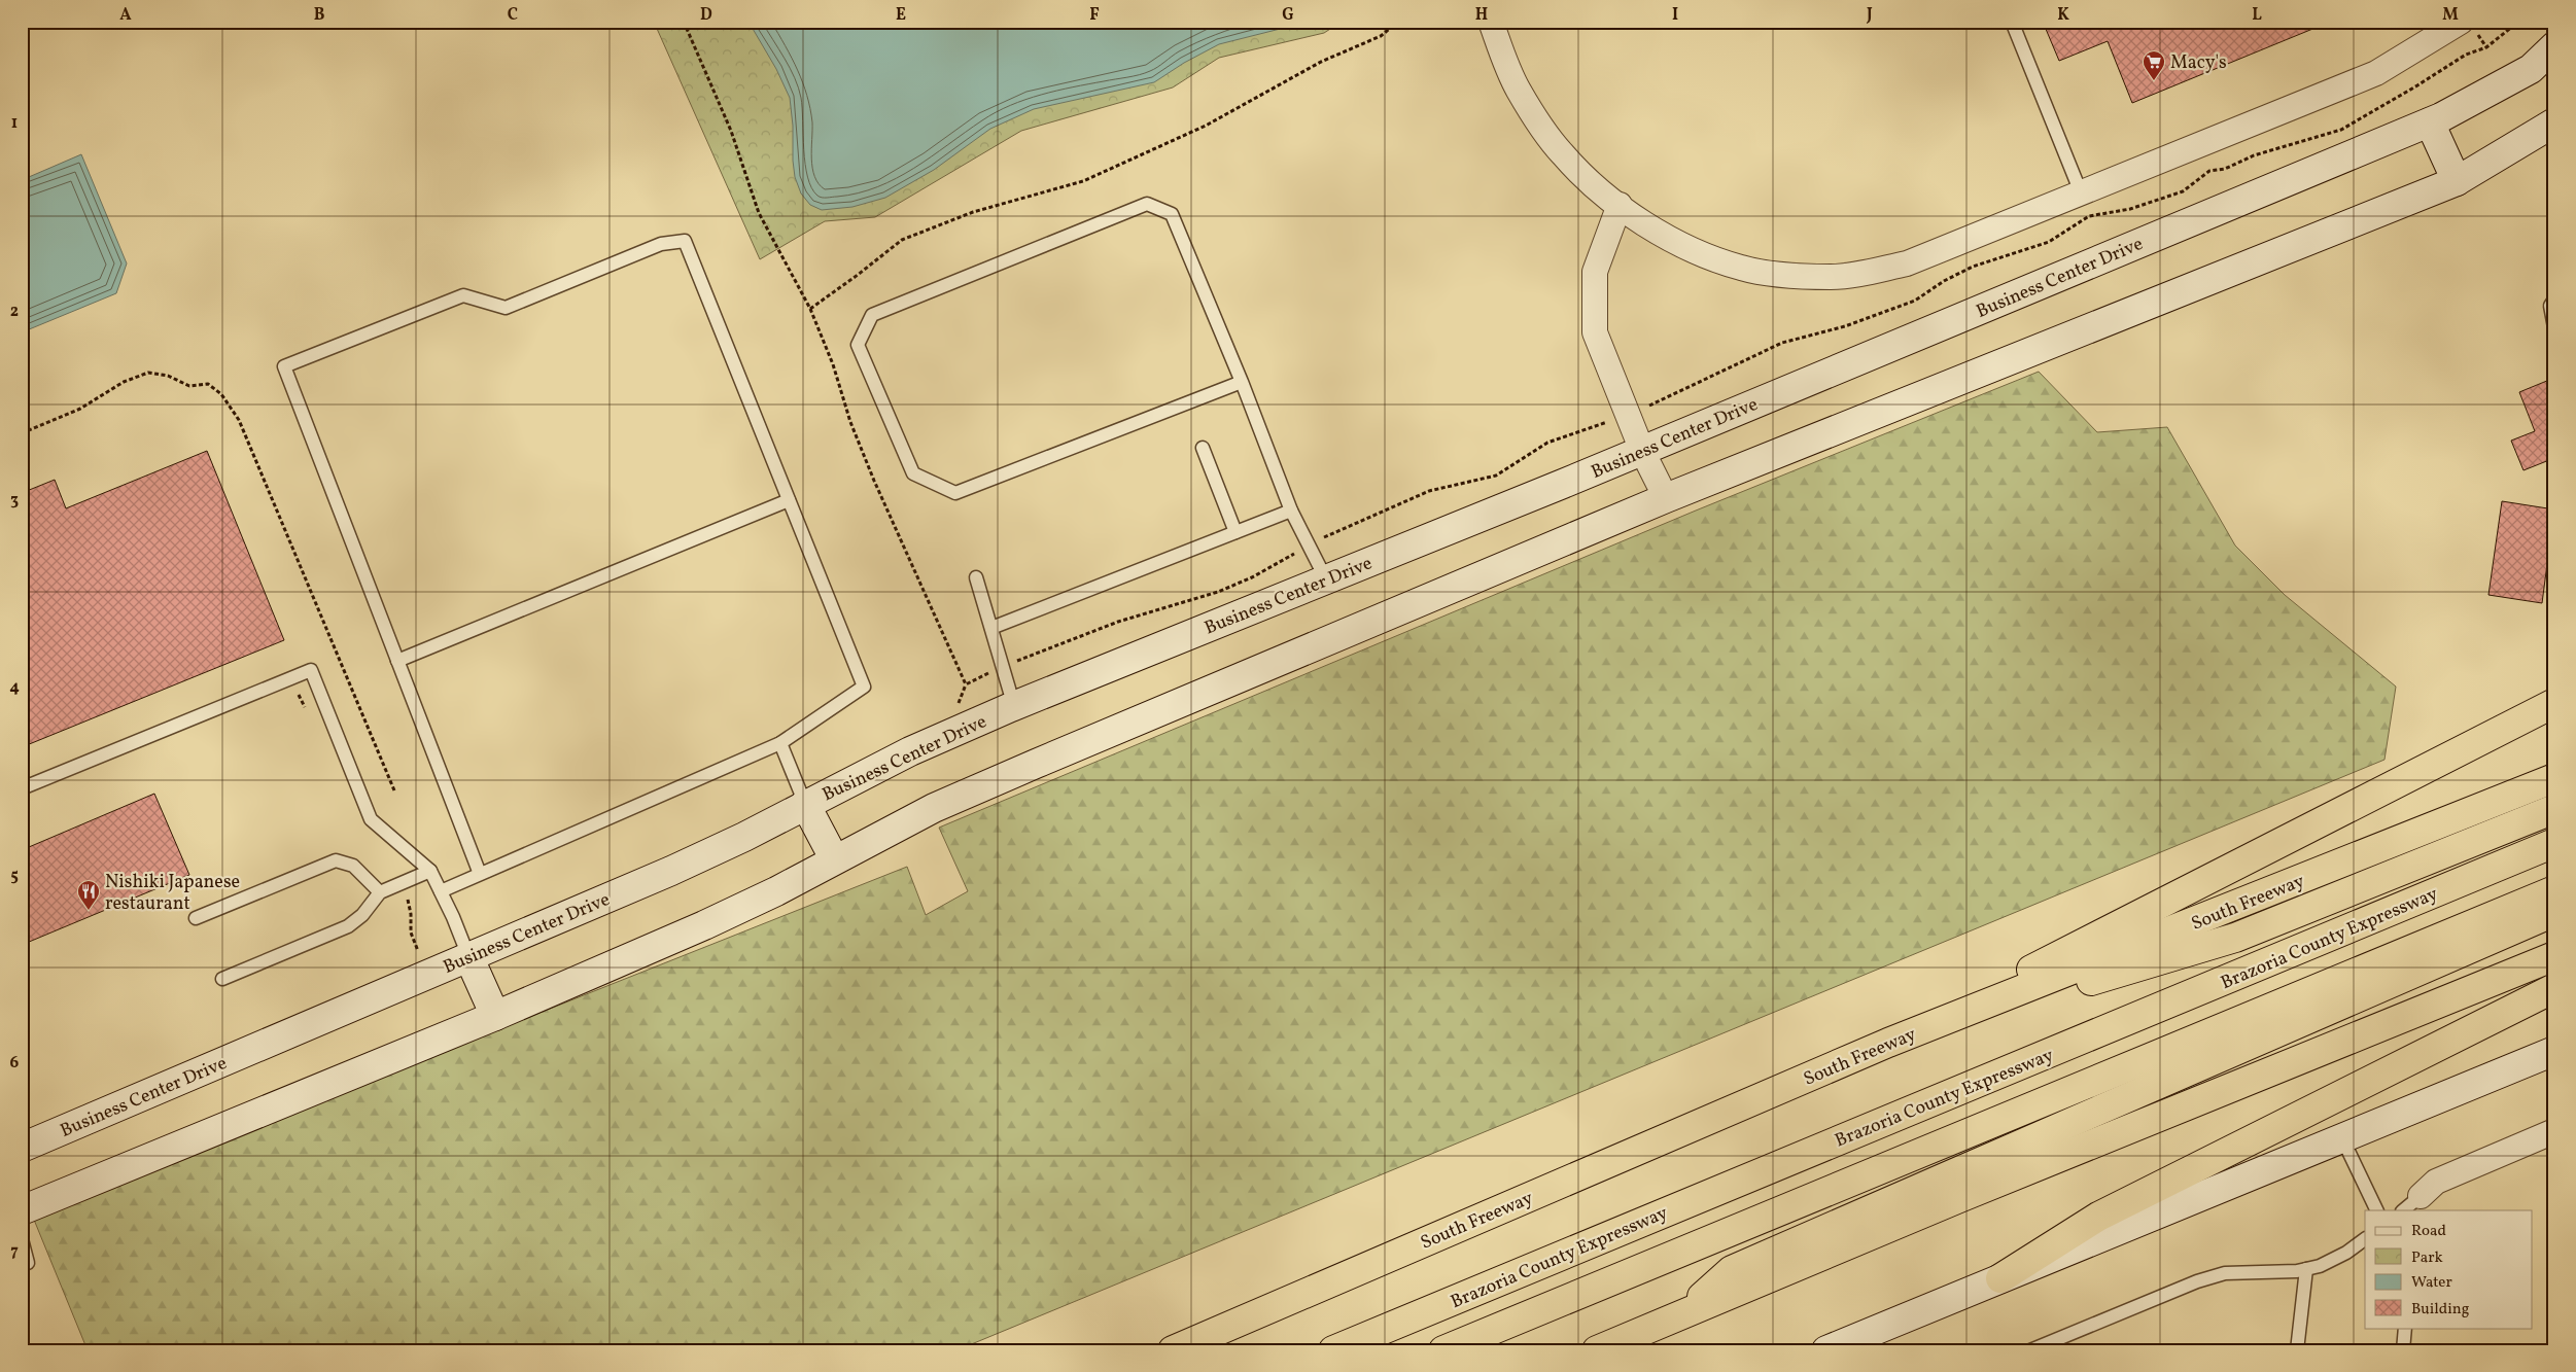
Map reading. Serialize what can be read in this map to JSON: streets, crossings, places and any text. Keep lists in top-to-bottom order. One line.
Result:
{"streets":{"highway":["South Freeway","Brazoria County Expressway"],"street":["Business Center Drive"]},"places":{"supermarket":["Macy's"],"restaurant":["Nishiki Japanese restaurant"]},"legend":["Road","Park","Water","Building"],"grid":{"columns":["A","B","C","D","E","F","G","H","I","J","K","L","M"],"rows":["1","2","3","4","5","6","7"]}}
